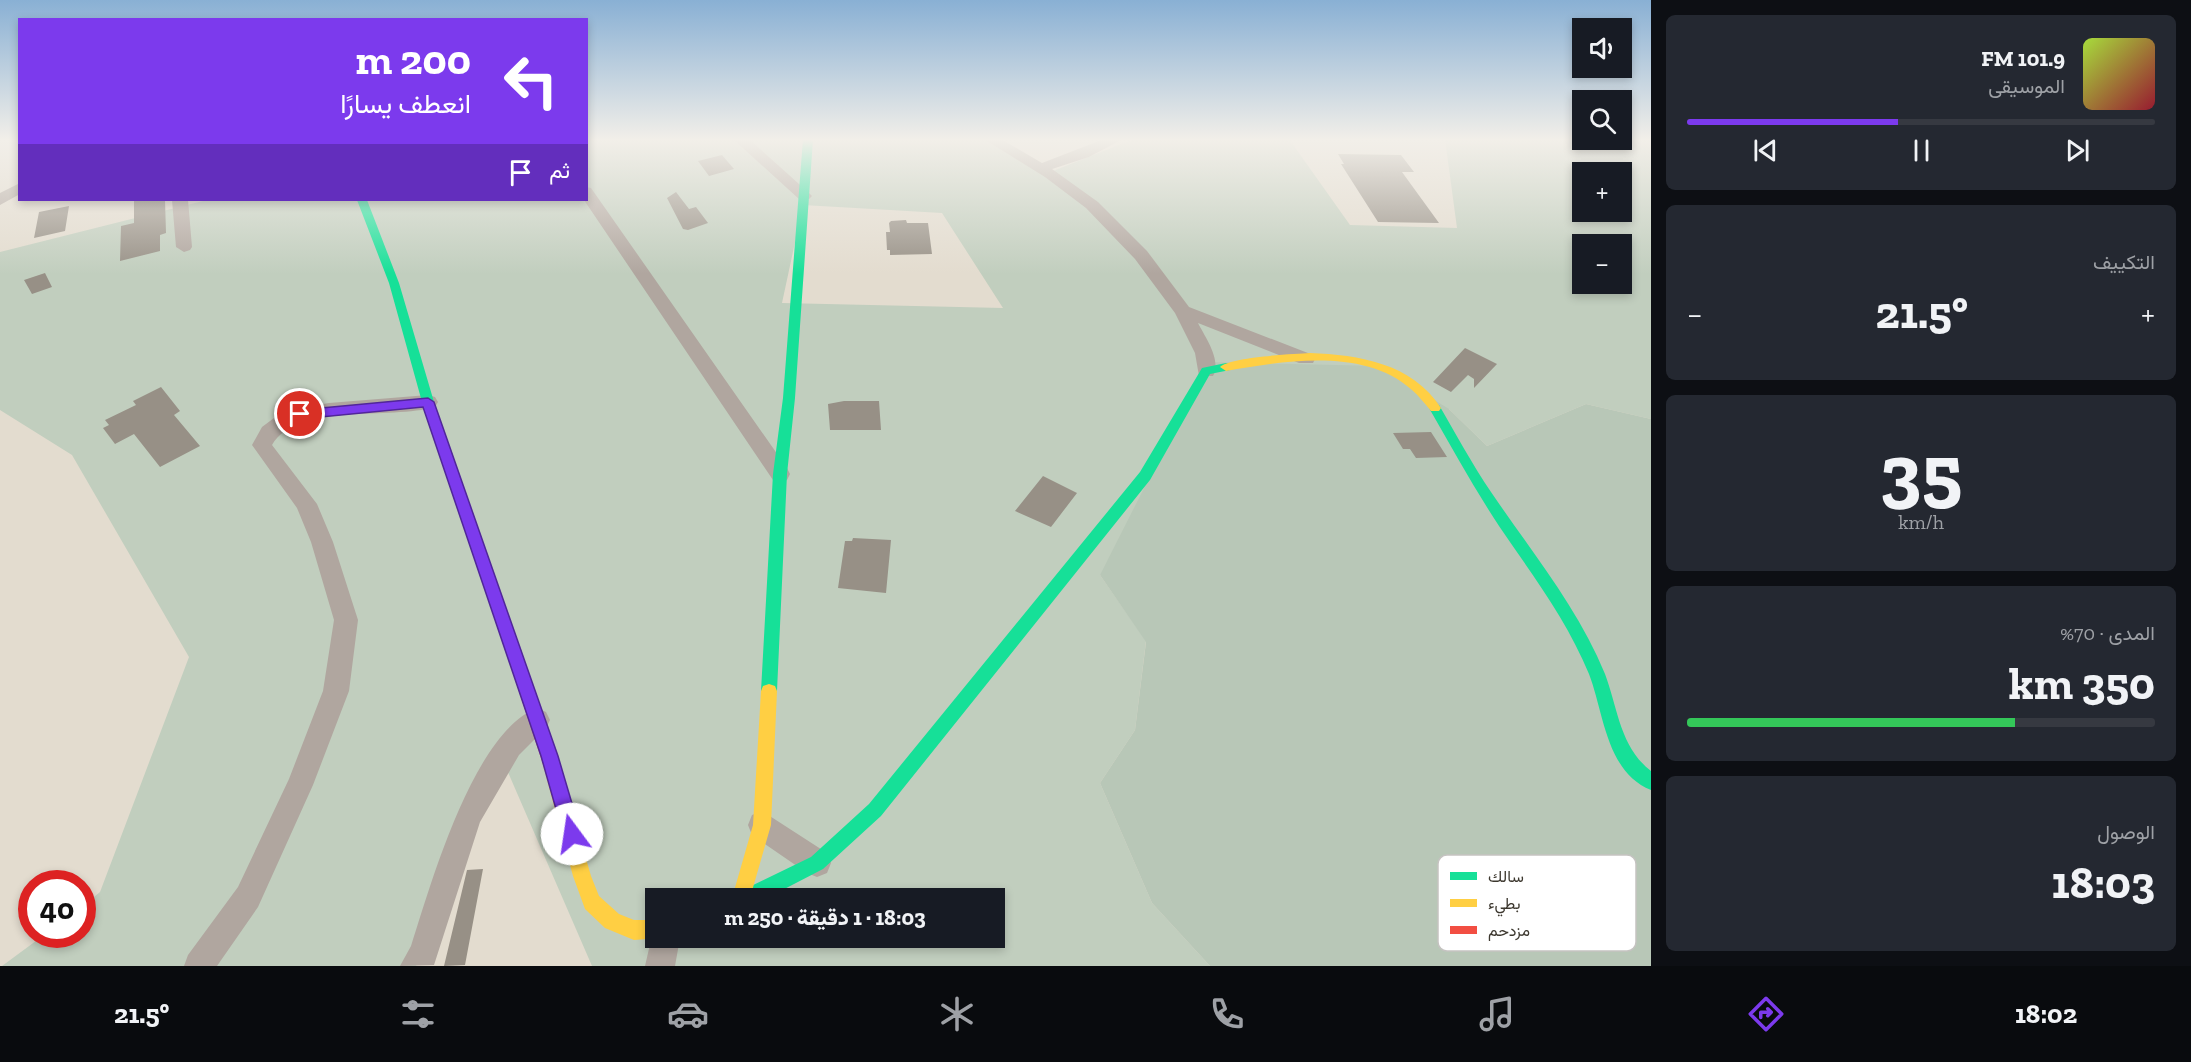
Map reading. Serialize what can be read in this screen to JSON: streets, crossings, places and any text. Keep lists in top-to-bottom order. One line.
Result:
{"legend":["سالك","بطيء","مزدحم"],"page":{"map_buttons":["+","−"],"turn":["200 m","انعطف يسارًا"],"song":["101.9 FM","الموسيقى"],"then":"ثم","tile":["التكييف",["35","km/h"],["المدى · 70%","350 km"],["الوصول","18:03"]],"heat":["−","21.5°","+"],"limit":"40","trip":"18:03 · 1 دقيقة · 250 m","tabs":["18:02","21.5°"]}}
